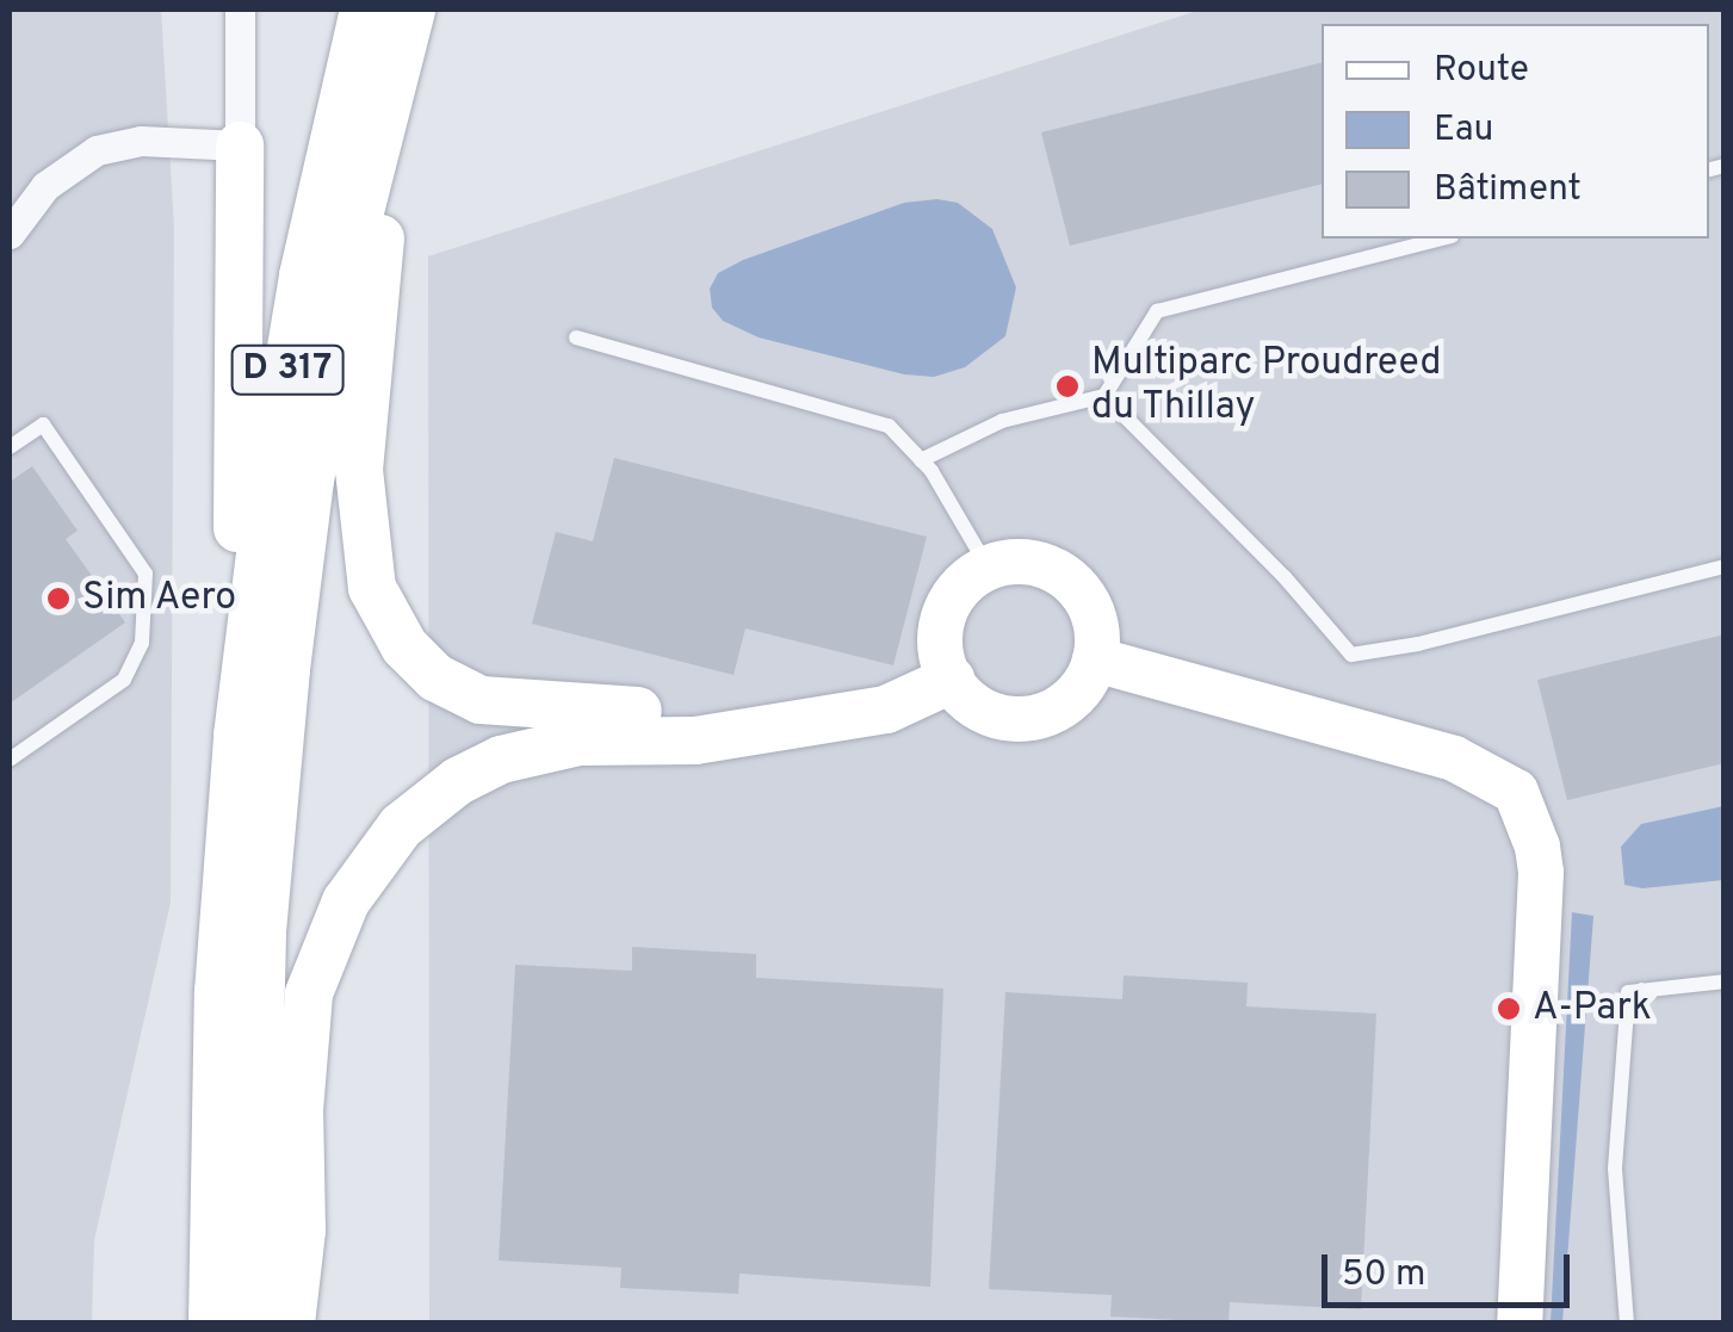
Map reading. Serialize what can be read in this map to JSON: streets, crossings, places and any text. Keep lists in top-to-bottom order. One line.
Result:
{"streets":{"main road":["D 317"]},"places":["Multiparc Proudreed du Thillay","Sim Aero","A-Park"],"legend":["Route","Eau","Bâtiment"],"scale_bar":"50 m"}
